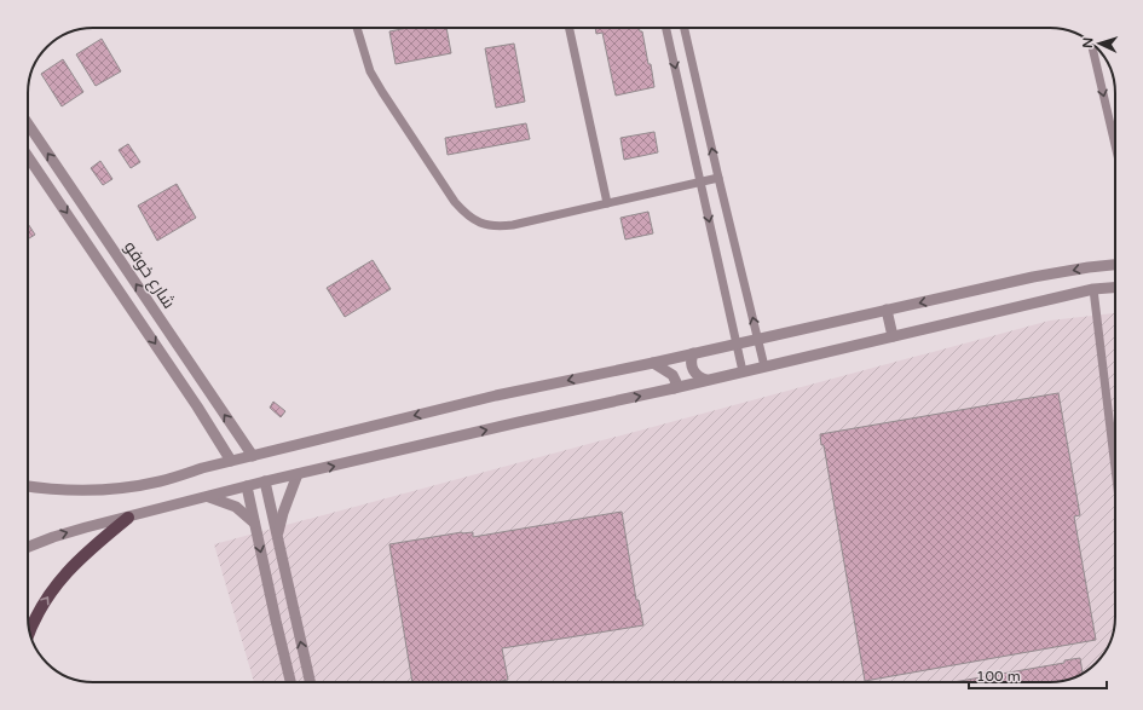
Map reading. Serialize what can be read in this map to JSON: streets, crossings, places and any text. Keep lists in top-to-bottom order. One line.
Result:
{"streets":{"street":["شارع خوفو"]},"scale_bar":"100 m","north":"left"}
